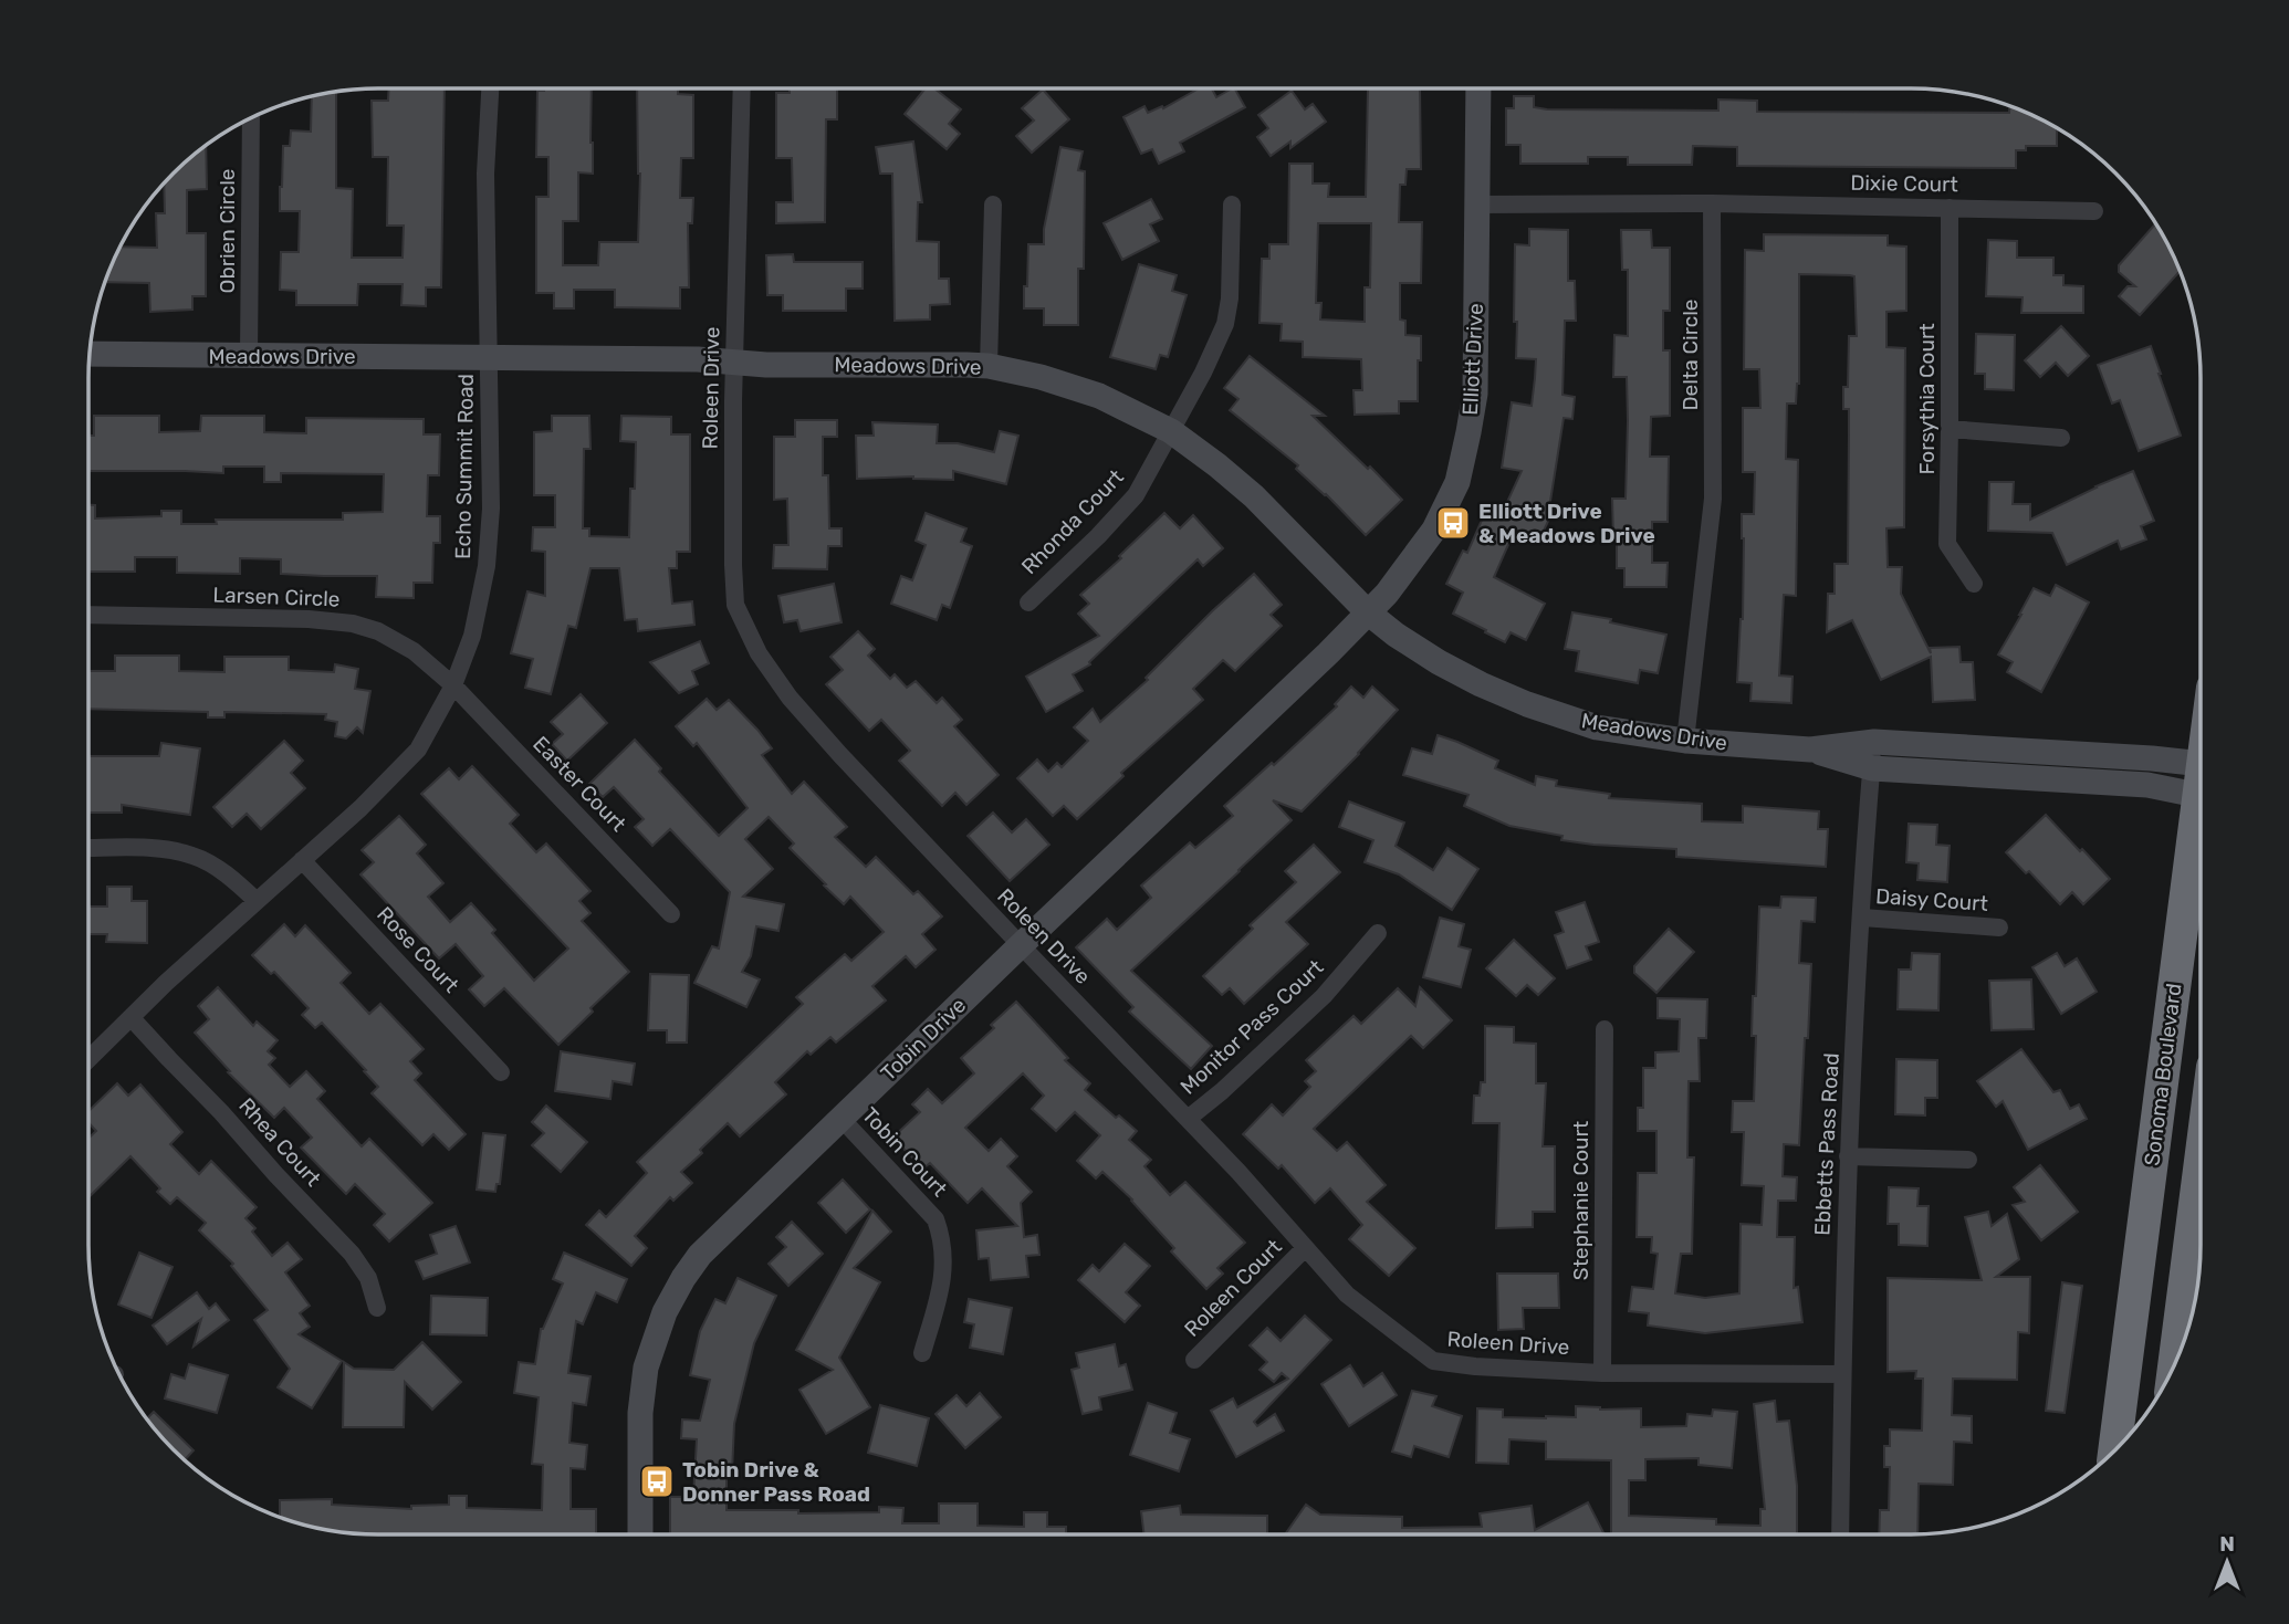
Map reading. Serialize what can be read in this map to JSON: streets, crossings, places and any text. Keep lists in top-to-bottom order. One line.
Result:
{"streets":{"highway":["Sonoma Boulevard"],"street":["Dixie Court","Obrien Circle","Delta Circle","Meadows Drive","Elliott Drive","Roleen Drive","Forsythia Court","Echo Summit Road","Rhonda Court","Larsen Circle","Easter Court","Daisy Court","Rose Court","Monitor Pass Court","Tobin Drive","Rhea Court","Ebbetts Pass Road","Tobin Court","Stephanie Court","Roleen Court"]},"crossings":[["Dixie Court","Delta Circle"],["Dixie Court","Forsythia Court"],["Obrien Circle","Meadows Drive"],["Delta Circle","Meadows Drive"],["Meadows Drive","Elliott Drive"],["Meadows Drive","Roleen Drive"],["Meadows Drive","Echo Summit Road"],["Meadows Drive","Rhonda Court"],["Meadows Drive","Tobin Drive"],["Meadows Drive","Ebbetts Pass Road"],["Elliott Drive","Tobin Drive"],["Roleen Drive","Monitor Pass Court"],["Roleen Drive","Tobin Drive"],["Roleen Drive","Ebbetts Pass Road"],["Roleen Drive","Stephanie Court"],["Roleen Drive","Roleen Court"],["Echo Summit Road","Larsen Circle"],["Echo Summit Road","Easter Court"],["Echo Summit Road","Rose Court"],["Echo Summit Road","Rhea Court"],["Larsen Circle","Easter Court"],["Daisy Court","Ebbetts Pass Road"],["Tobin Drive","Tobin Court"]],"places":{"bus stop":["Elliott Drive & Meadows Drive","Tobin Drive & Donner Pass Road"]},"north":"top"}
